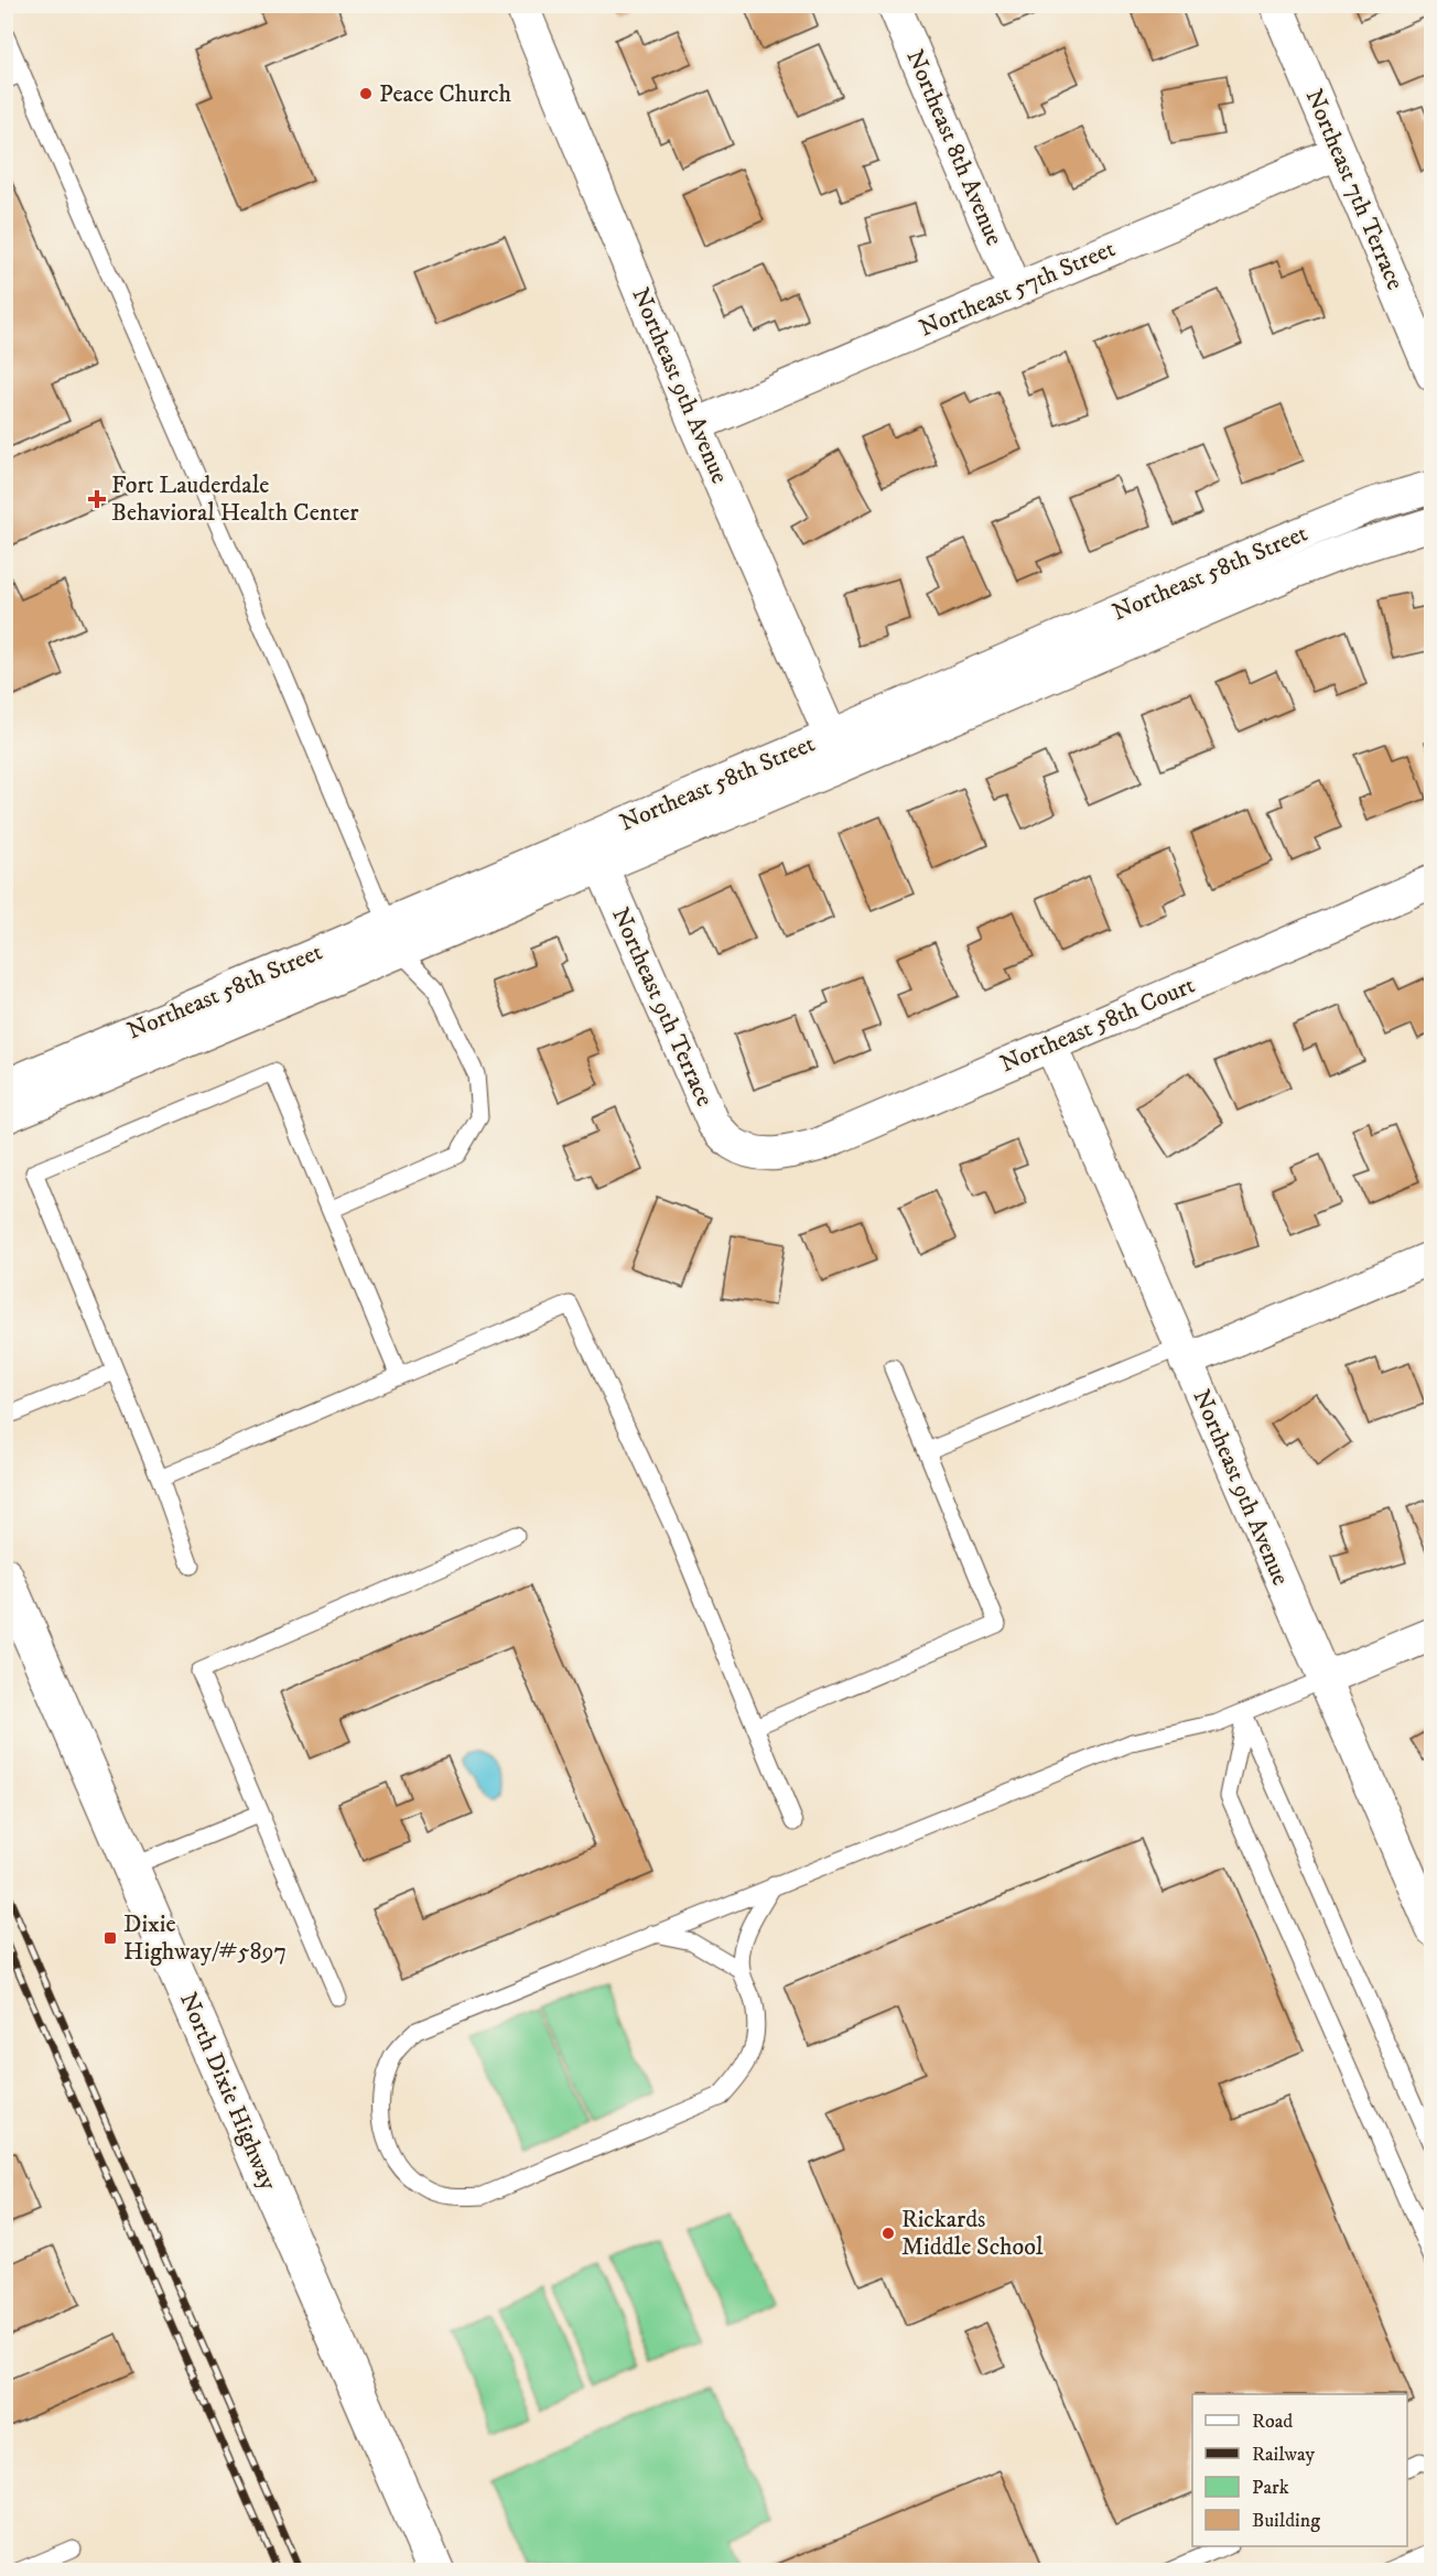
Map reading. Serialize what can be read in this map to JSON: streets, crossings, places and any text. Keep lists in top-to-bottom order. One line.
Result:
{"streets":{"main road":["North Dixie Highway"],"street":["Northeast 8th Avenue","Northeast 7th Terrace","Northeast 57th Street","Northeast 9th Avenue","Northeast 58th Street","Northeast 9th Terrace","Northeast 58th Court"]},"crossings":[["Northeast 8th Avenue","Northeast 57th Street"],["Northeast 7th Terrace","Northeast 57th Street"],["Northeast 57th Street","Northeast 9th Avenue"],["Northeast 9th Avenue","Northeast 58th Street"],["Northeast 9th Avenue","Northeast 58th Court"],["Northeast 58th Street","Northeast 9th Terrace"],["Northeast 9th Terrace","Northeast 58th Court"]],"places":{"other":["Peace Church","Rickards Middle School"],"health":["Fort Lauderdale Behavioral Health Center"],"transit":["Dixie Highway/#5897"]},"legend":["Road","Railway","Park","Building"]}
